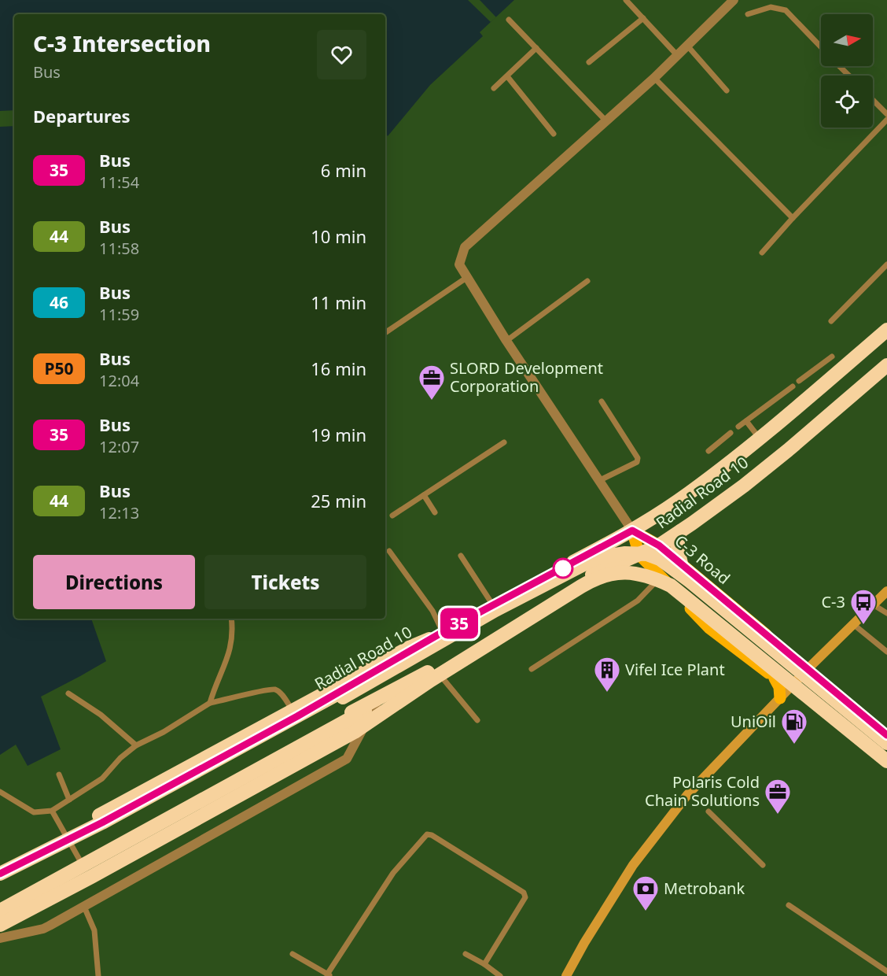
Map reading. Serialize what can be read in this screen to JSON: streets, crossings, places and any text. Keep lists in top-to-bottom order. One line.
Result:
{"streets":{"highway":["Radial Road 10"],"main road":["C-3 Road"]},"crossings":[["Radial Road 10","C-3 Road"]],"places":{"office":["SLORD Development Corporation","Polaris Cold Chain Solutions"],"bus stop":["C-3"],"building":["Vifel Ice Plant"],"fuel station":["UniOil"],"bank":["Metrobank"]},"lines":["bus line 35"],"north":"right","page":{"on_map":"35","heading":[["C-3 Intersection","Bus"],"Departures"],"list":[{"mark":"35","name":"Bus","note":"11:54","value":"6 min"},{"mark":"44","name":"Bus","note":"11:58","value":"10 min"},{"mark":"46","name":"Bus","note":"11:59","value":"11 min"},{"mark":"P50","name":"Bus","note":"12:04","value":"16 min"},{"mark":"35","name":"Bus","note":"12:07","value":"19 min"},{"mark":"44","name":"Bus","note":"12:13","value":"25 min"}],"buttons":["Directions","Tickets"]}}
